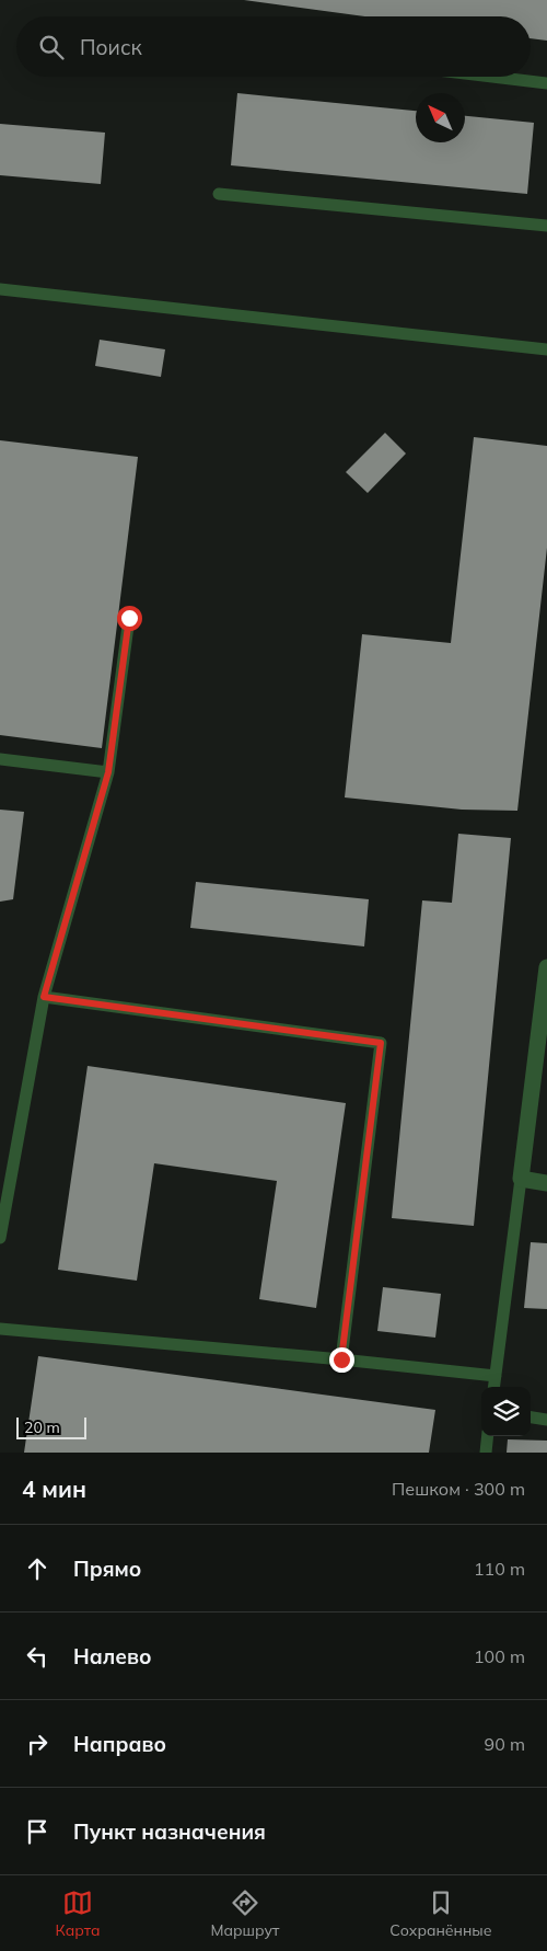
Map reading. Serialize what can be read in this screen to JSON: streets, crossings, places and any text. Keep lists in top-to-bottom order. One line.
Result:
{"scale_bar":"20 m","north":"top left","page":{"search":"Поиск","scale":"20 m","heading":["4 мин","Пешком · 300 m"],"list":[["Прямо","110 m"],["Налево","100 m"],["Направо","90 m"],"Пункт назначения"],"nav":["Карта","Маршрут","Сохранённые"]}}
